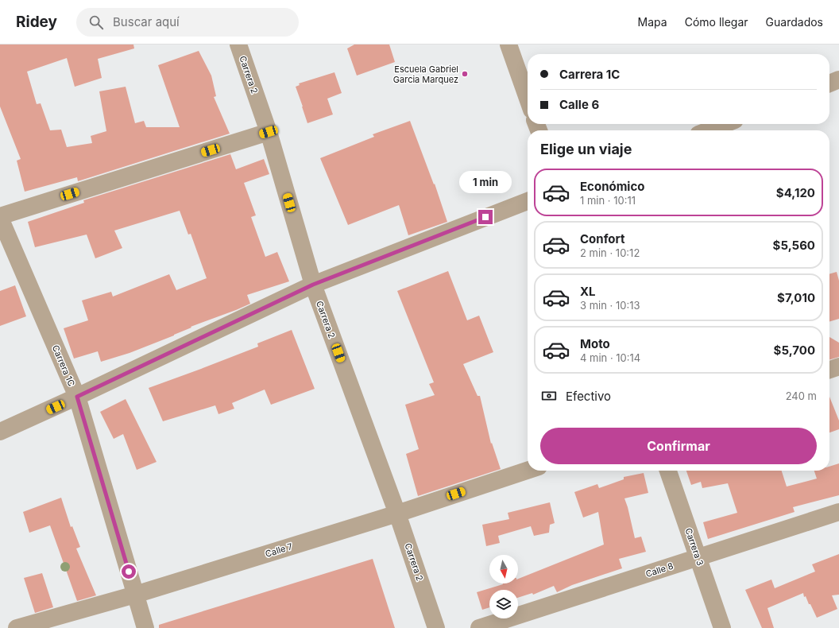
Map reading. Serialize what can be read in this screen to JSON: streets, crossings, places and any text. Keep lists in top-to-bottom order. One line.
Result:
{"streets":{"street":["Carrera 2","Carrera 1C","Carrera 3","Calle 7","Calle 8"]},"crossings":[["Carrera 2","Calle 7"],["Carrera 1C","Calle 7"],["Carrera 3","Calle 8"]],"places":["Escuela Gabriel Garcia Marquez"],"north":"bottom","page":{"header":"Ridey","search":"Buscar aquí","nav":["Mapa","Cómo llegar","Guardados"],"banner":["Carrera 1C","Calle 6"],"heading":"Elige un viaje","list":[{"name":"Económico","note":"1 min · 10:11","value":"$4,120"},{"name":"Confort","note":"2 min · 10:12","value":"$5,560"},{"name":"XL","note":"3 min · 10:13","value":"$7,010"},{"name":"Moto","note":"4 min · 10:14","value":"$5,700"}],"bubble":"1 min","pay":["Efectivo","240 m"],"buttons":"Confirmar"}}
